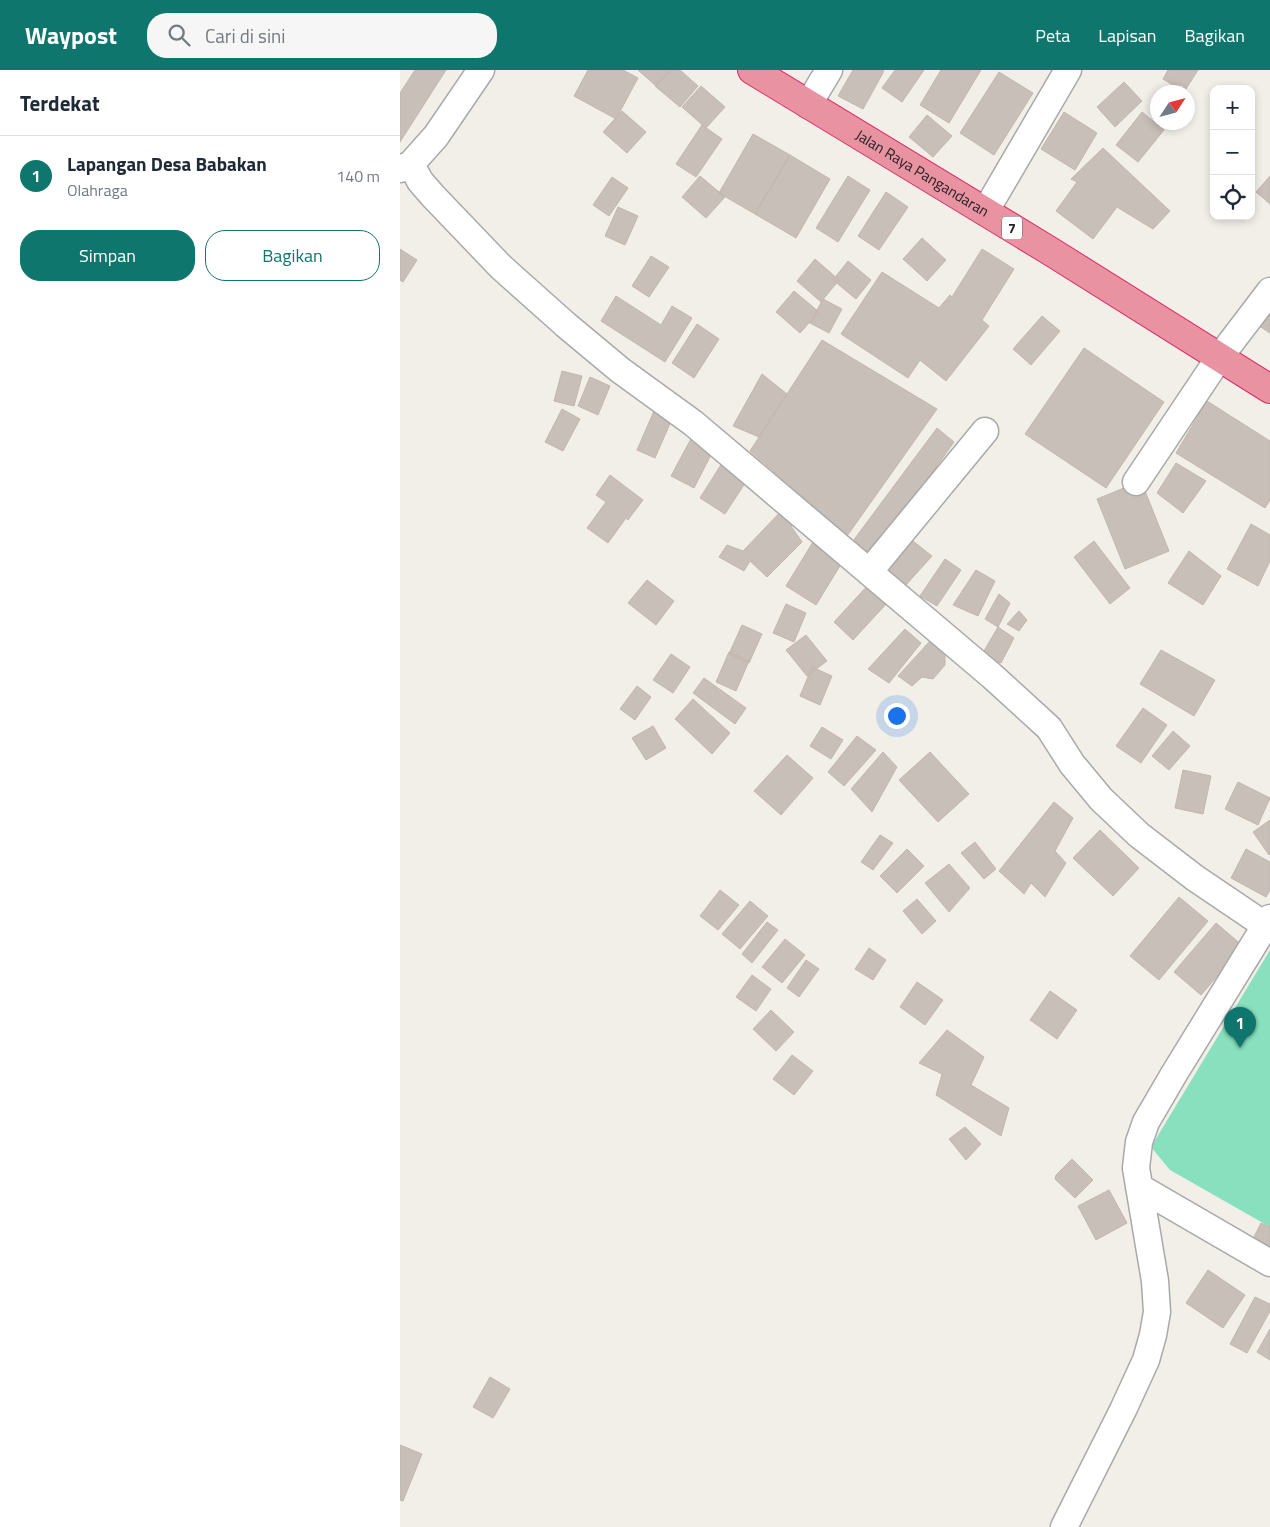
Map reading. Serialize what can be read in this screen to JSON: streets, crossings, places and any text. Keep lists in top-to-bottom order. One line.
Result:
{"streets":{"highway":["Jalan Raya Pangandaran","7"]},"north":"top right","page":{"header":"Waypost","search":"Cari di sini","nav":["Peta","Lapisan","Bagikan"],"heading":"Terdekat","map_buttons":["+","−"],"list":[{"mark":"1","name":"Lapangan Desa Babakan","note":"Olahraga","value":"140 m"}],"buttons":["Simpan","Bagikan"],"pins":"1"}}
